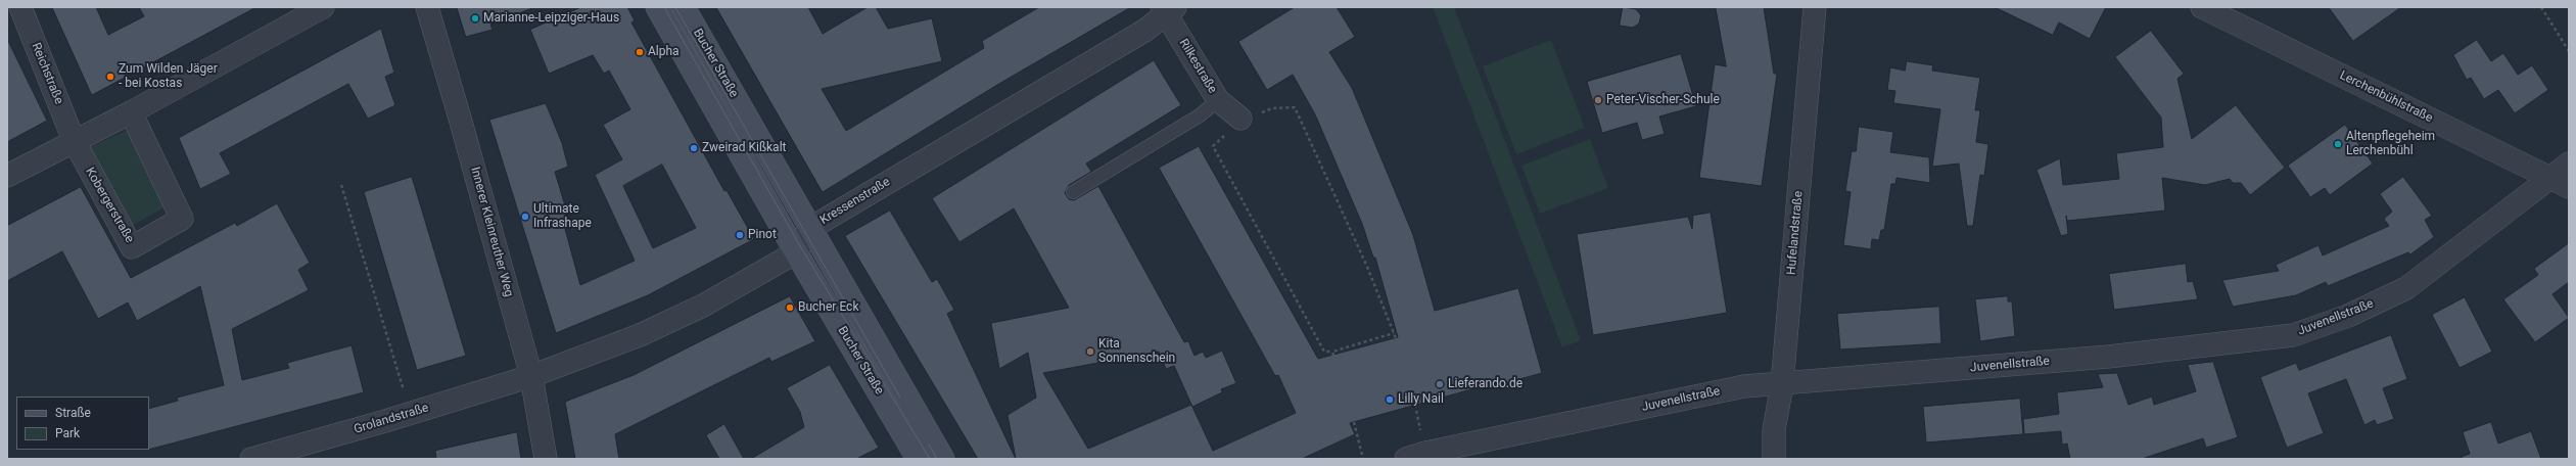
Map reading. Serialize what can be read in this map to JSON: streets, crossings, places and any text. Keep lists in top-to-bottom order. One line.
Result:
{"streets":{"main road":["Bucher Straße"],"street":["Rilkestraße","Reichstraße","Lerchenbühlstraße","Kressenstraße","Kobergerstraße","Innerer Kleinreuther Weg","Hufelandstraße","Juvenellstraße","Grolandstraße"]},"crossings":[["Bucher Straße","Kressenstraße"],["Rilkestraße","Kressenstraße"],["Reichstraße","Kobergerstraße"],["Lerchenbühlstraße","Juvenellstraße"],["Innerer Kleinreuther Weg","Grolandstraße"],["Hufelandstraße","Juvenellstraße"]],"places":["Marianne-Leipziger-Haus","Alpha","Zum Wilden Jäger - bei Kostas","Peter-Vischer-Schule","Altenpflegeheim Lerchenbühl","Zweirad Kißkalt","Ultimate Infrashape","Pinot","Bucher Eck","Kita Sonnenschein","Lieferando.de","Lilly Nail"],"legend":["Straße","Park"]}
